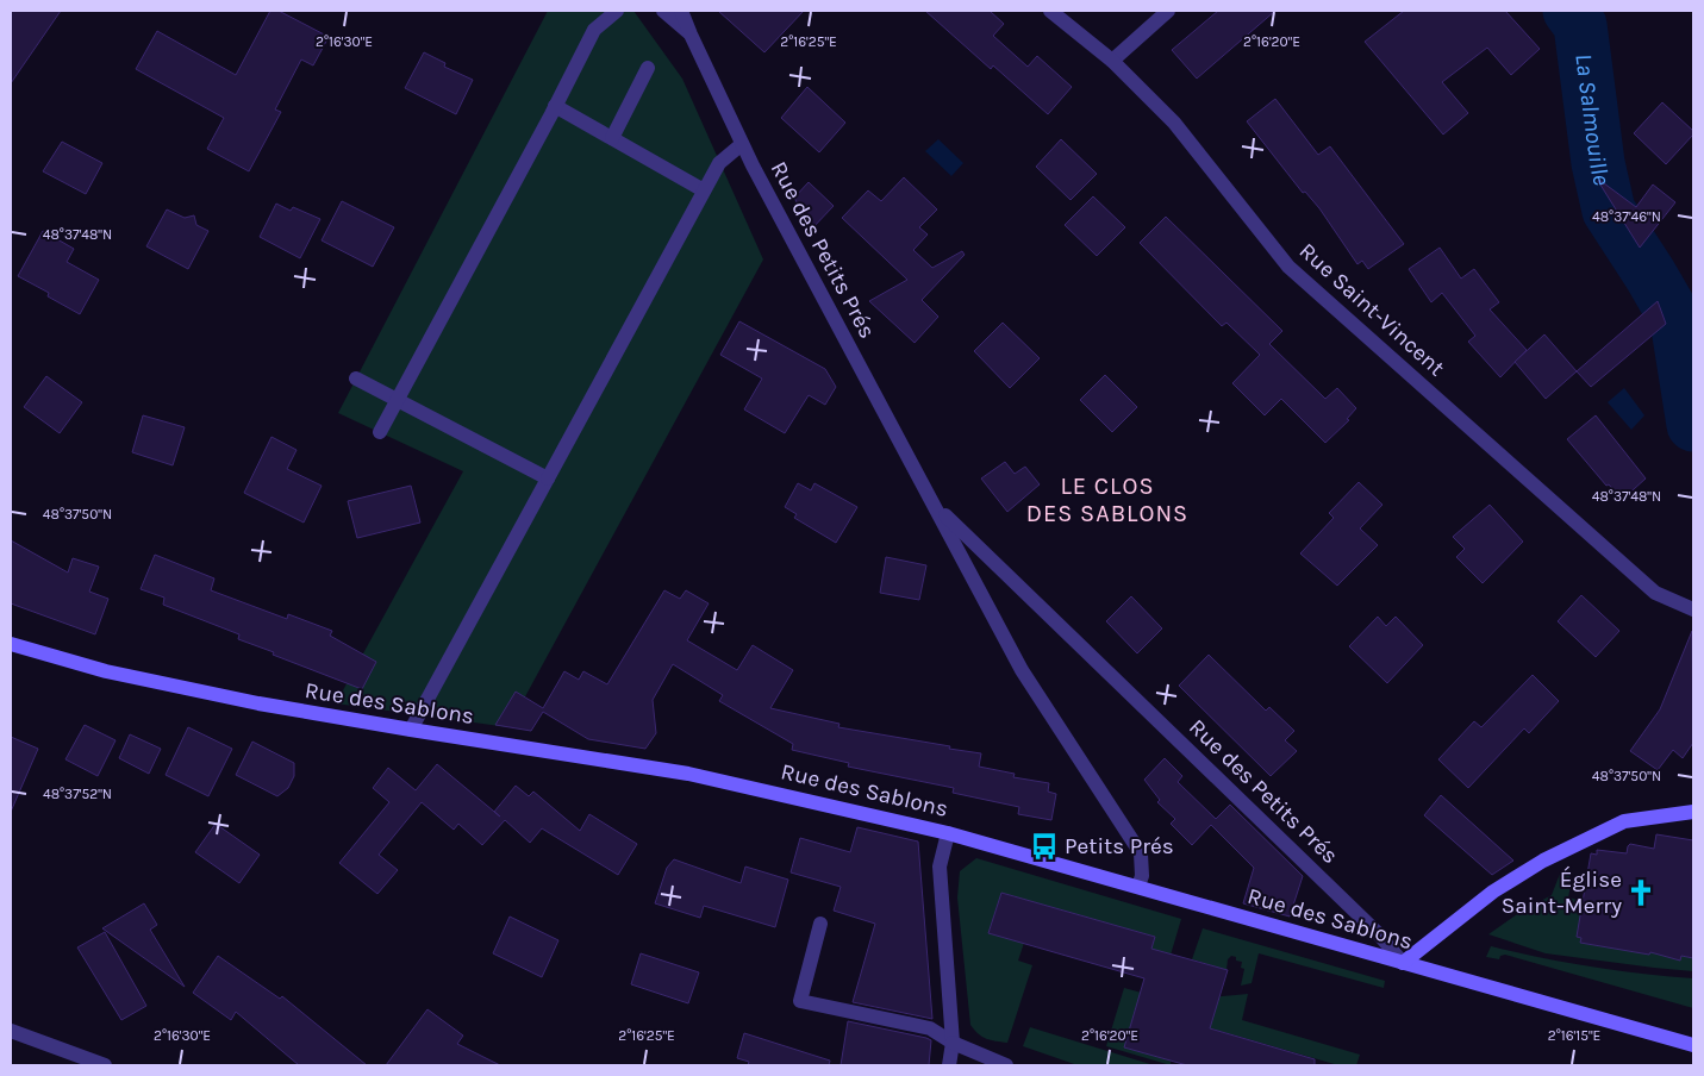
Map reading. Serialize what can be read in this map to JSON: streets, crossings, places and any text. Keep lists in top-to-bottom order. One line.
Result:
{"streets":{"street":["Rue des Petits Prés","Rue Saint-Vincent","Rue des Sablons"]},"crossings":[["Rue des Petits Prés","Rue des Sablons"]],"districts":["LE CLOS DES SABLONS"],"water":["La Salmouille"],"places":{"bus stop":["Petits Prés"],"church":["Église Saint-Merry"]},"coordinates":["2°16'30\"E","2°16'25\"E","2°16'20\"E","48°37'46\"N","48°37'48\"N","48°37'50\"N","48°37'52\"N","2°16'15\"E"]}
